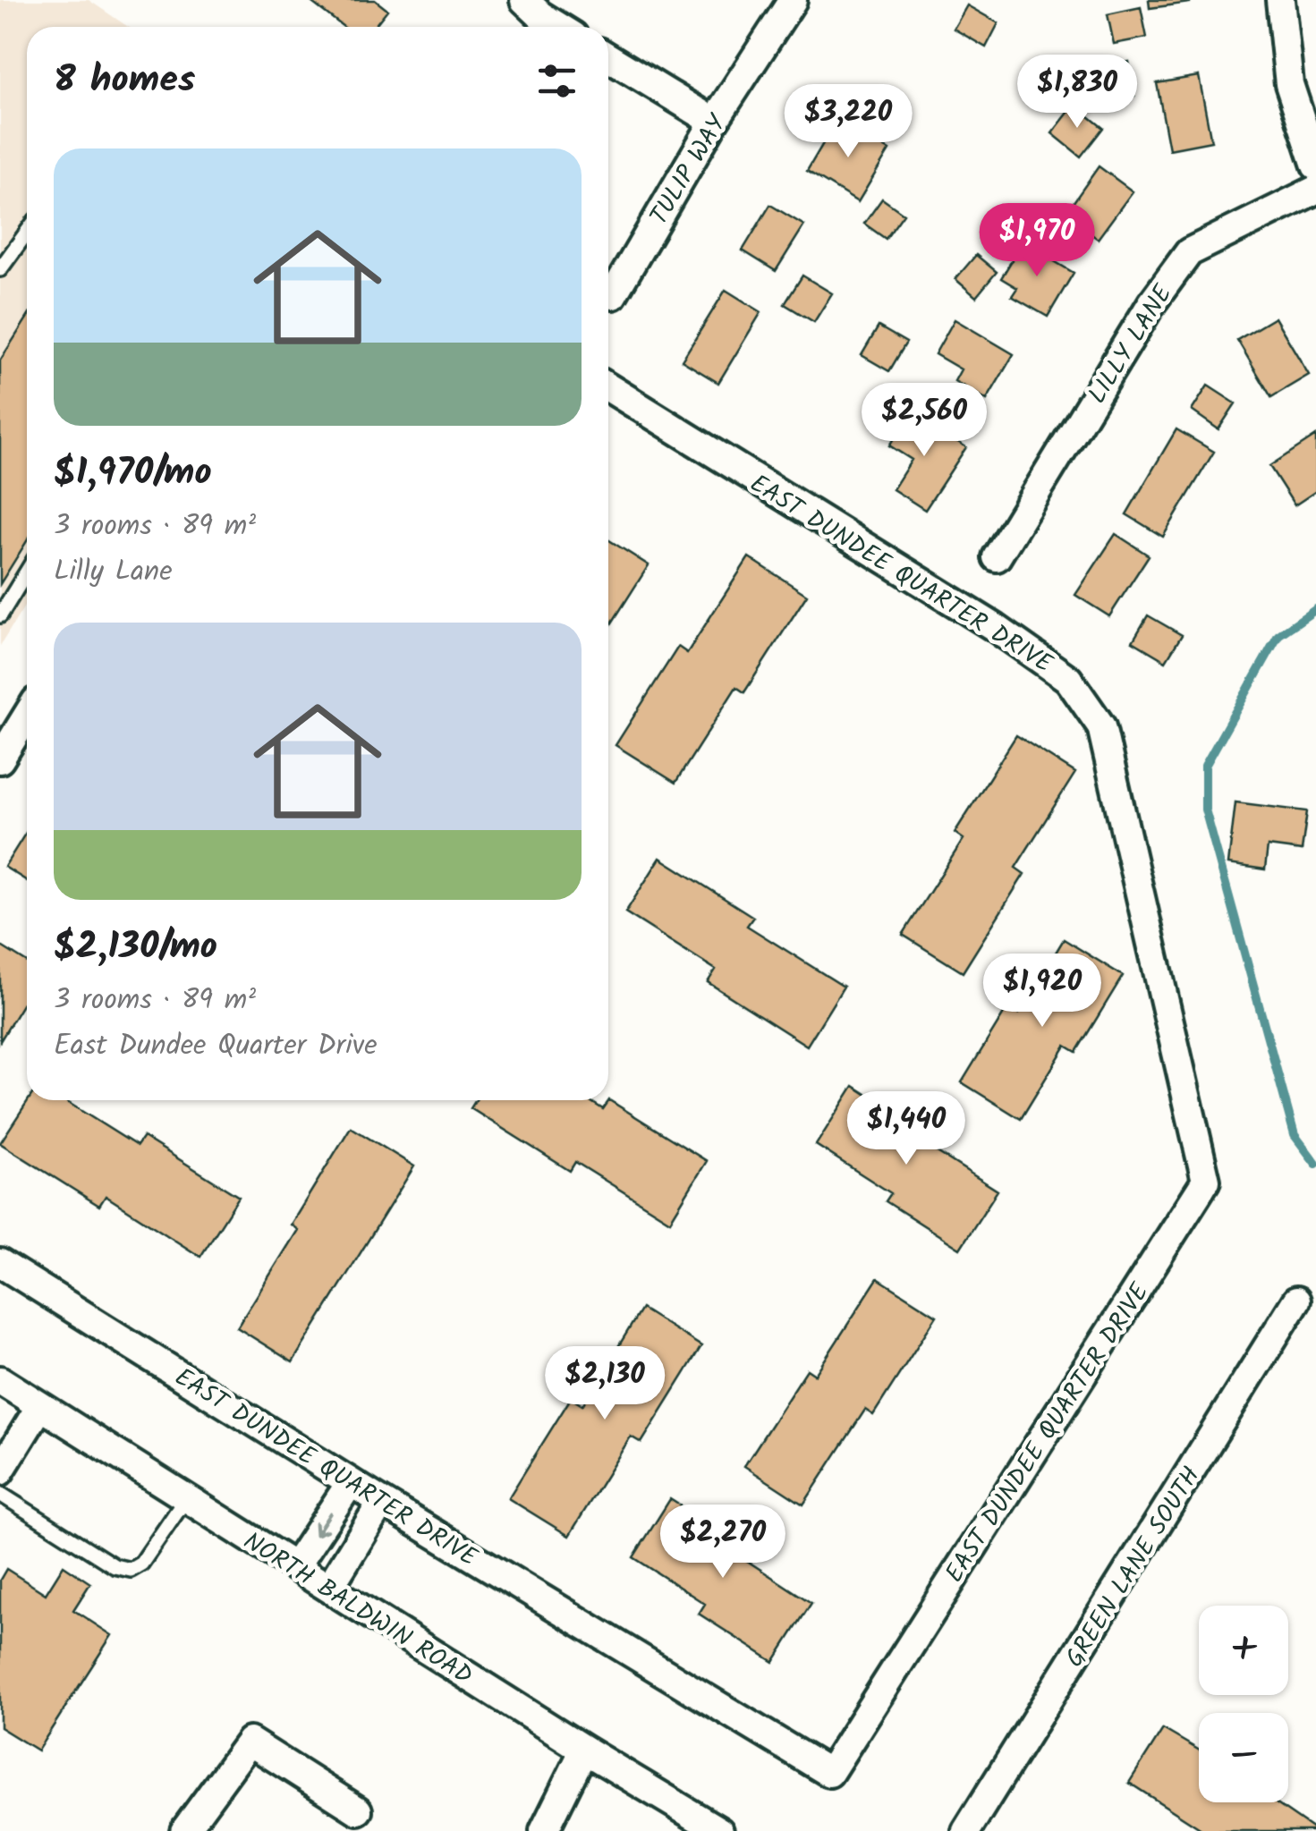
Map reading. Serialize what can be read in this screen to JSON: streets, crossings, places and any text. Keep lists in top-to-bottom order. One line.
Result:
{"streets":{"street":["TULIP WAY","LILLY LANE","EAST DUNDEE QUARTER DRIVE","GREEN LANE SOUTH","NORTH BALDWIN ROAD"]},"page":{"heading":"8 homes","price":["$1,830","$3,220","$1,970","$2,560","$1,920","$1,440","$2,130","$2,270"],"list":[{"name":"$1,970/mo","note":"3 rooms · 89 m² · Lilly Lane"},{"name":"$2,130/mo","note":"3 rooms · 89 m² · East Dundee Quarter Drive"}],"map_buttons":["+","−"]}}
